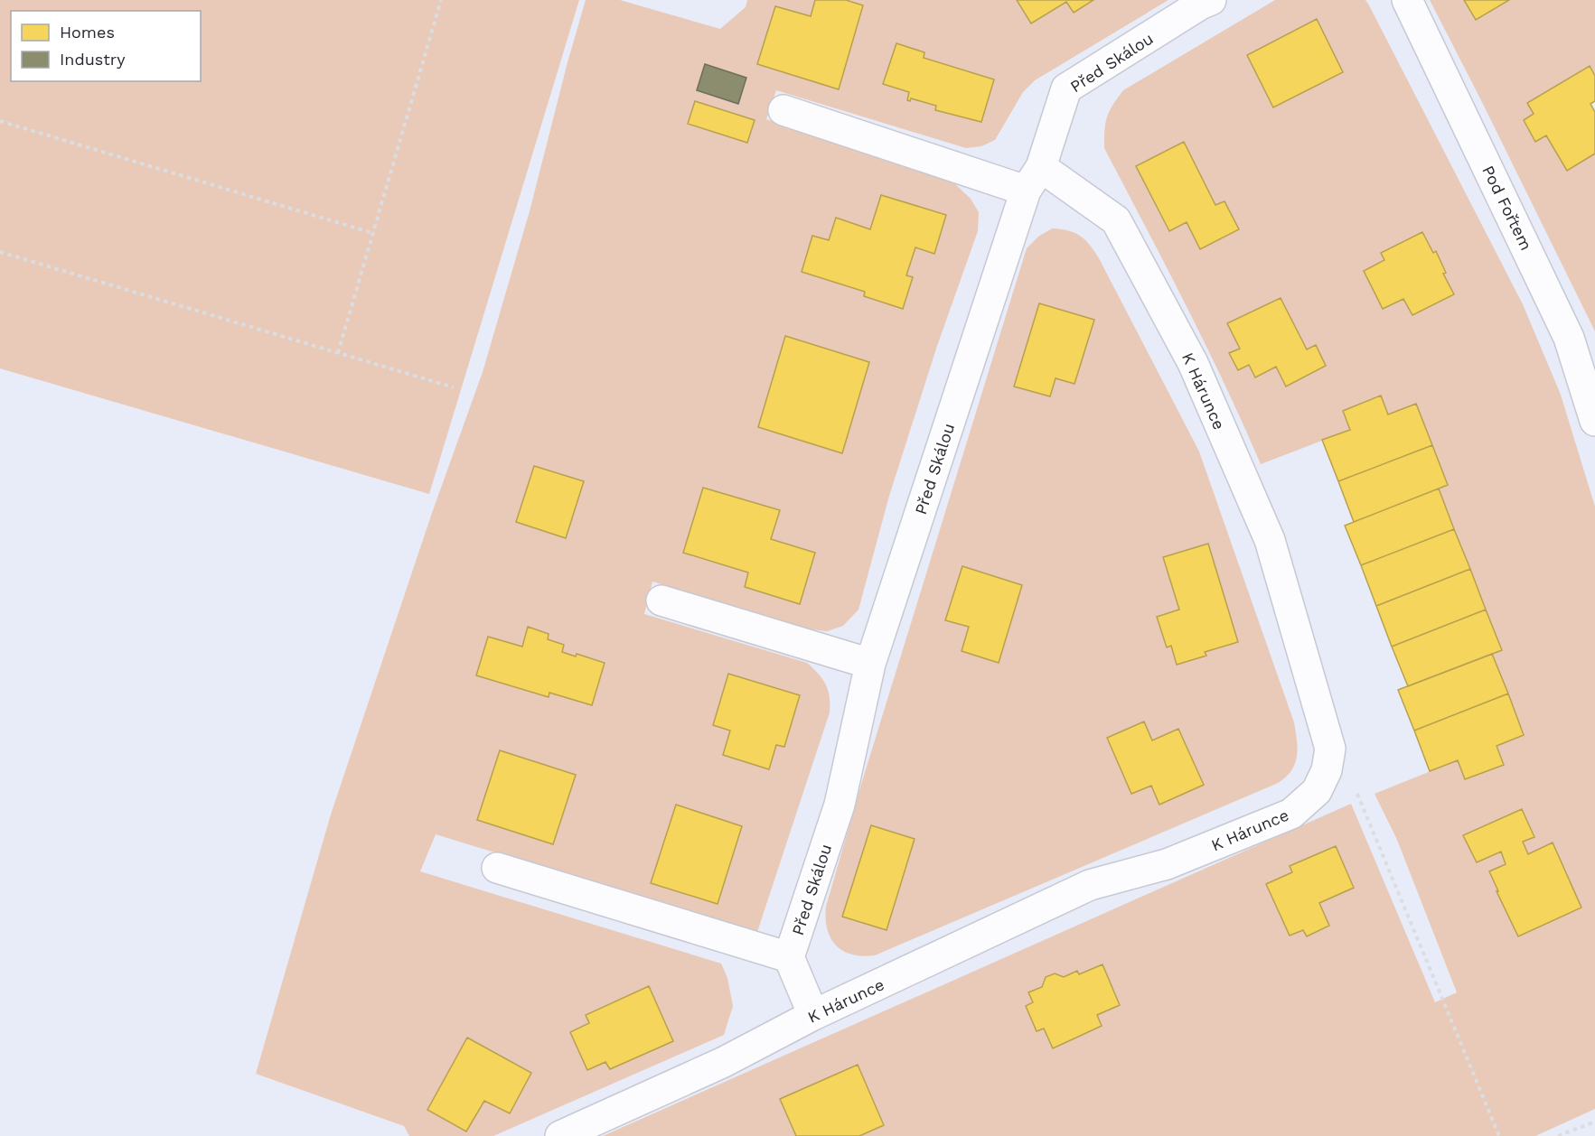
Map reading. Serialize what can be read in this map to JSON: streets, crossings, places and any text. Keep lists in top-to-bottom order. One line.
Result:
{"streets":{"street":["Před Skálou","Pod Fořtem","K Hárunce"]},"crossings":[["Před Skálou","K Hárunce"]],"legend":["Homes","Industry"]}
